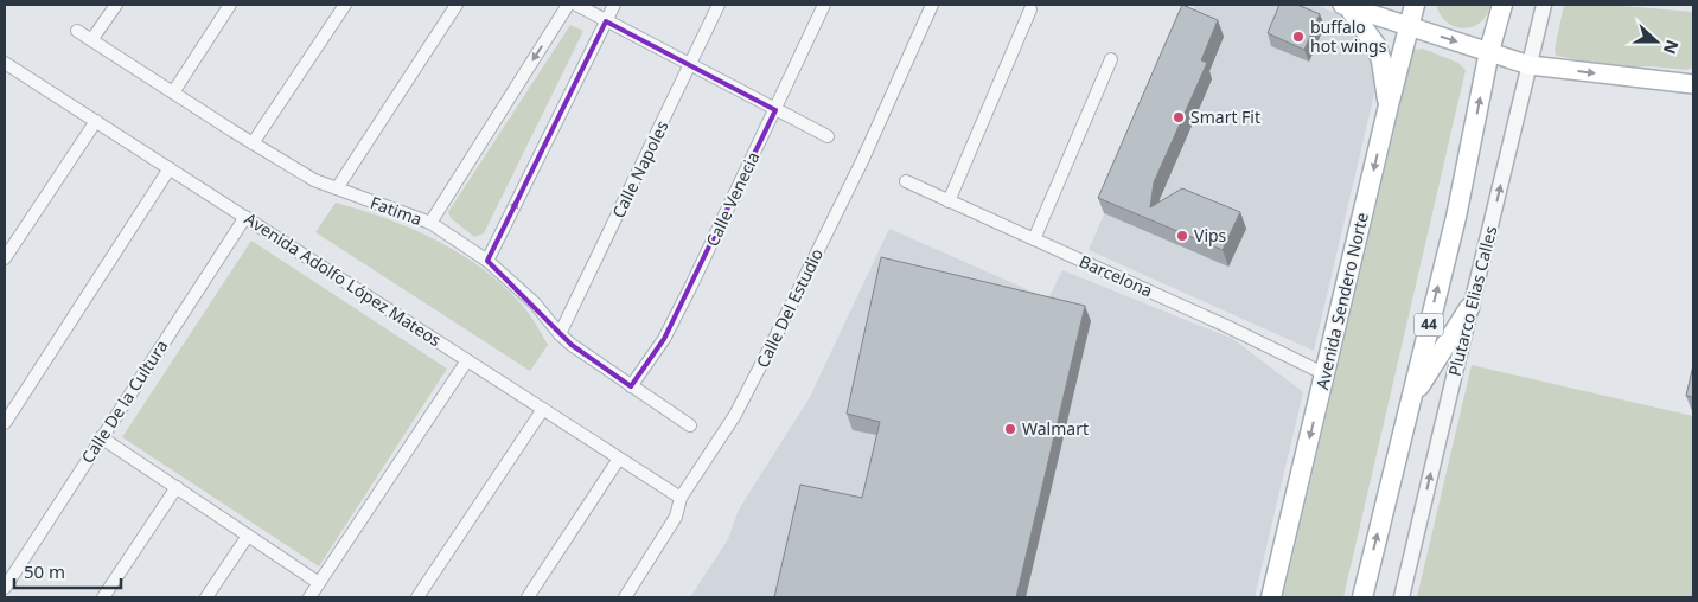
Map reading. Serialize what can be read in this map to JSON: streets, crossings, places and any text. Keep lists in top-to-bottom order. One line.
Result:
{"streets":{"main road":["Avenida Sendero Norte","44"],"street":["Calle Napoles","Calle Venecia","Fatima","Barcelona","Avenida Adolfo López Mateos","Plutarco Elias Calles","Calle Del Estudio","Calle De la Cultura"]},"crossings":[["Calle Napoles","Fatima"],["Calle Venecia","Fatima"],["Barcelona","Avenida Sendero Norte"],["Avenida Adolfo López Mateos","Calle Del Estudio"],["Avenida Adolfo López Mateos","Calle De la Cultura"]],"one_way":["Plutarco Elias Calles"],"places":["buffalo hot wings","Smart Fit","Vips","Walmart"],"scale_bar":"50 m","north":"right"}
